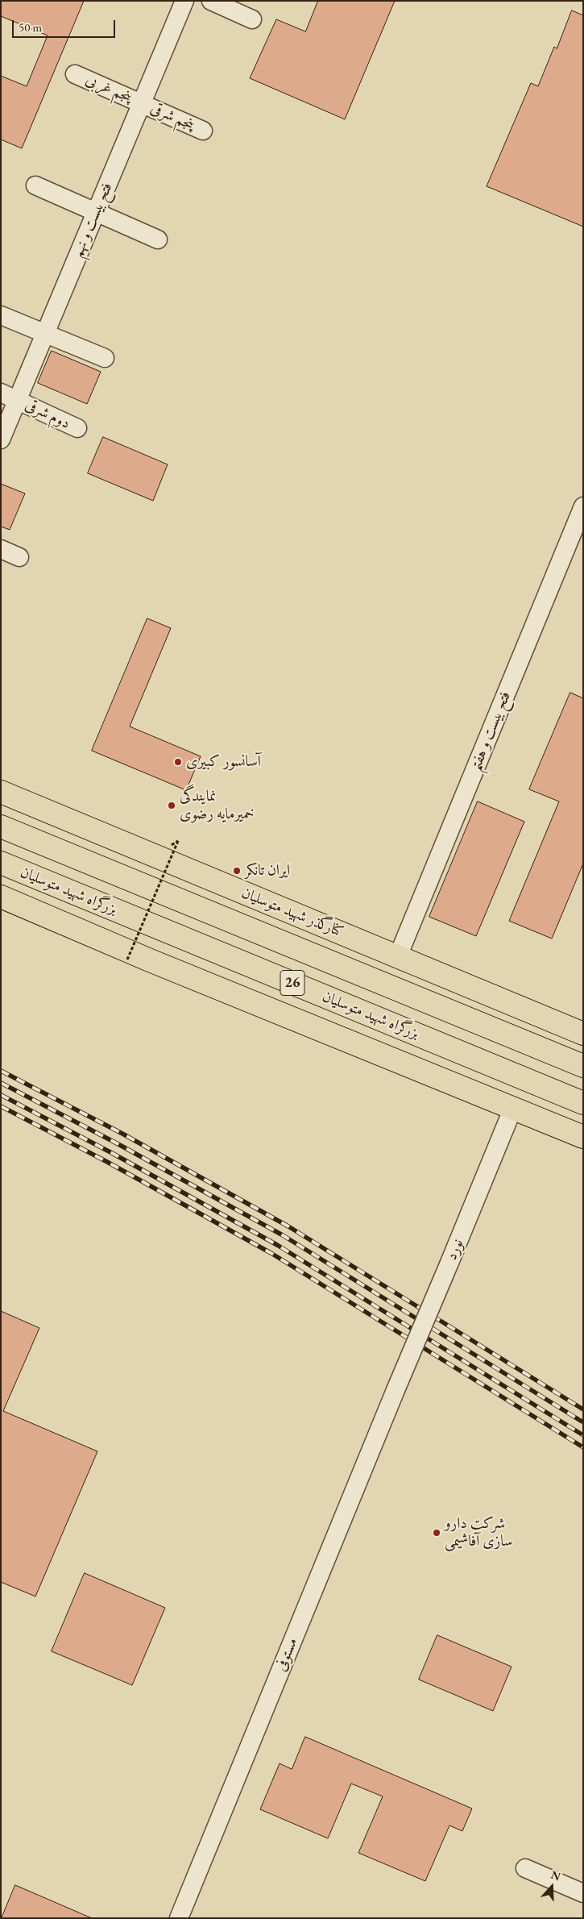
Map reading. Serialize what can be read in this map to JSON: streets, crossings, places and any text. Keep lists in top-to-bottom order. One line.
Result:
{"streets":{"main road":["بزرگراه شهید متوسلیان","کنارگذر شهید متوسلیان","26"],"street":["پنجم غربی","پنجم شرقی","فتح بیست و نهم","دوم شرقی","فتح بیست و هفتم","نورد","مستوفی"]},"crossings":[["پنجم غربی","پنجم شرقی"],["پنجم غربی","فتح بیست و نهم"],["پنجم شرقی","فتح بیست و نهم"],["فتح بیست و نهم","دوم شرقی"],["فتح بیست و هفتم","کنارگذر شهید متوسلیان"],["نورد","مستوفی"]],"places":["آسانسور کبیری","نمایندگی خمیرمایه رضوی","ایران تانکر","شرکت دارو سازی آفاشیمی"],"scale_bar":"50 m","north":"top"}
